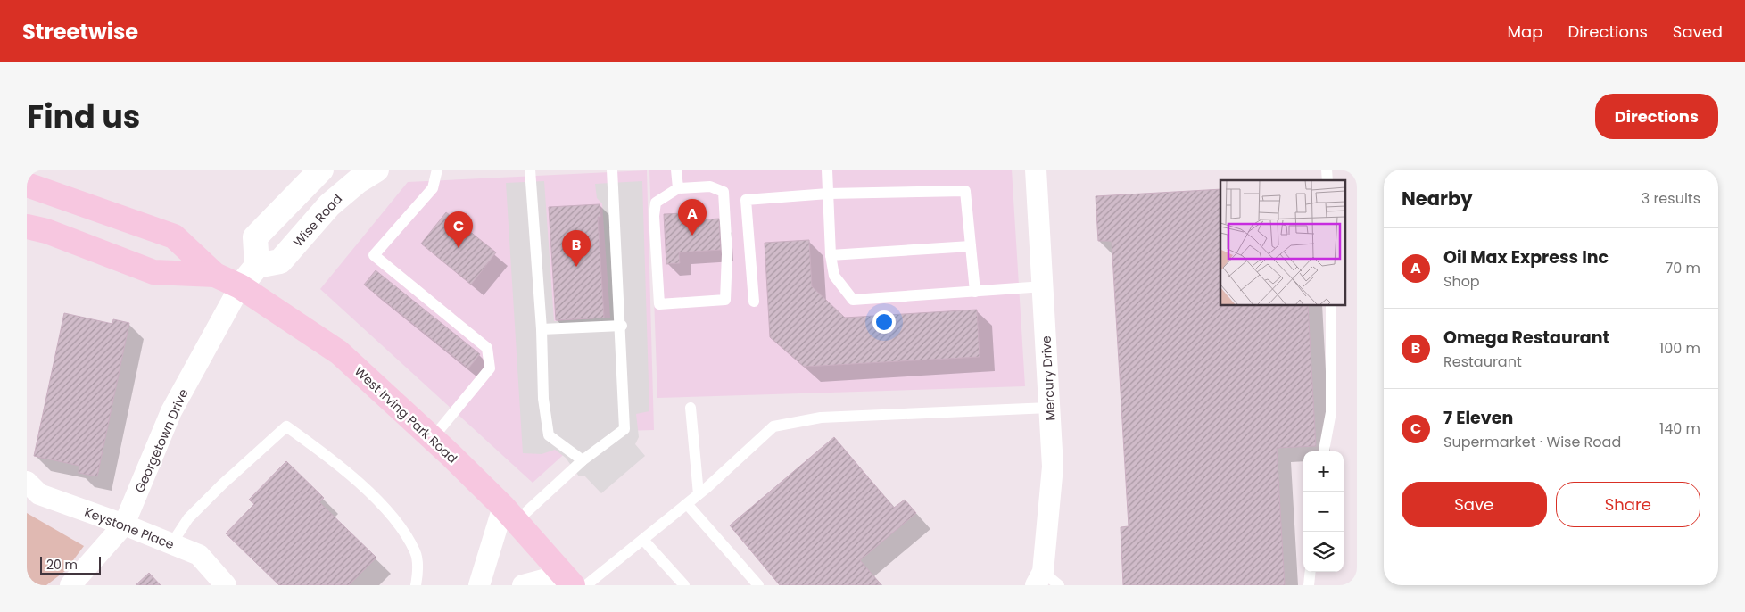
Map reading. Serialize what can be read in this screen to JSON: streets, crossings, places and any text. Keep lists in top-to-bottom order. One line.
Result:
{"streets":{"main road":["West Irving Park Road"],"street":["Wise Road","Mercury Drive","Georgetown Drive","Keystone Place"]},"crossings":[["West Irving Park Road","Georgetown Drive"],["Georgetown Drive","Keystone Place"]],"scale_bar":"20 m","page":{"header":"Streetwise","nav":["Map","Directions","Saved"],"title":"Find us","buttons":["Directions",["Save","Share"]],"heading":["Nearby","3 results"],"pins":["A","C","B"],"list":[{"mark":"A","name":"Oil Max Express Inc","note":"Shop","value":"70 m"},{"mark":"B","name":"Omega Restaurant","note":"Restaurant","value":"100 m"},{"mark":"C","name":"7 Eleven","note":"Supermarket · Wise Road","value":"140 m"}],"map_buttons":["+","−"],"scale":"20 m"}}
